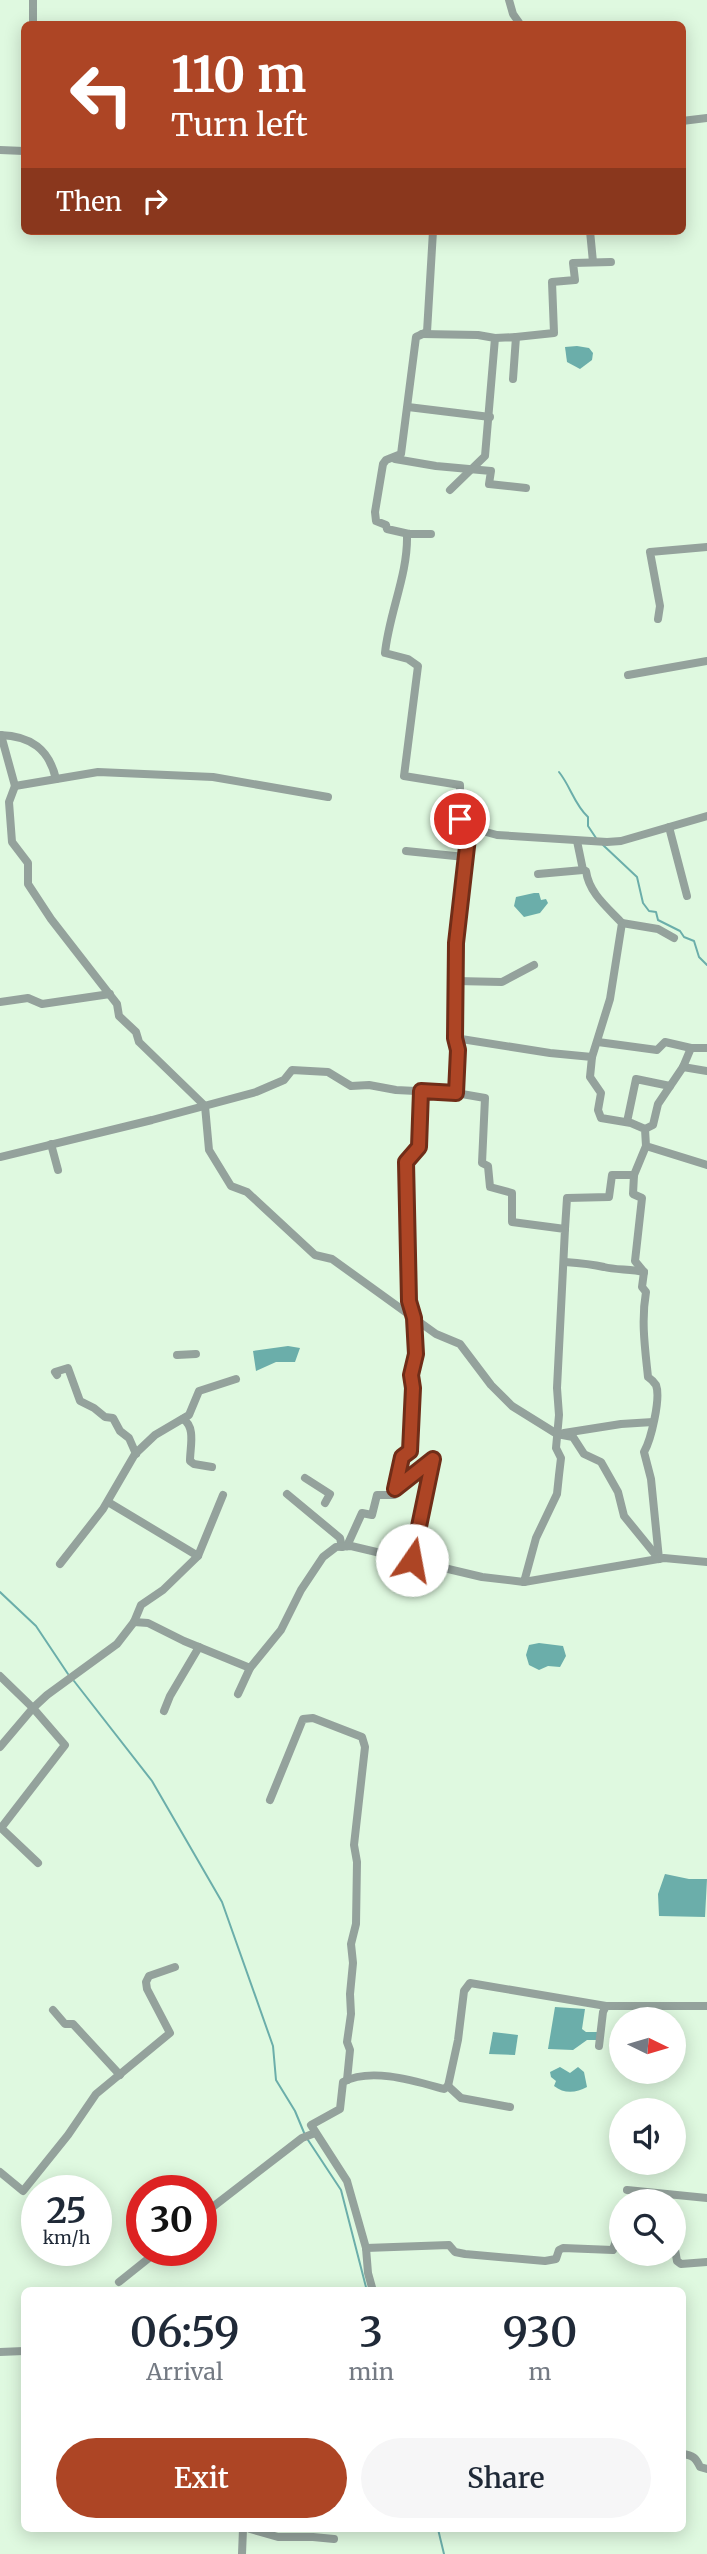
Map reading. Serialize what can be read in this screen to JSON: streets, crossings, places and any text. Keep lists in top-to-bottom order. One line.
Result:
{"north":"right","page":{"turn":["110 m","Turn left"],"then":"Then","speed":"25 km/h","limit":"30","eta":["06:59","Arrival","3","min","930","m"],"buttons":["Exit","Share"]}}
